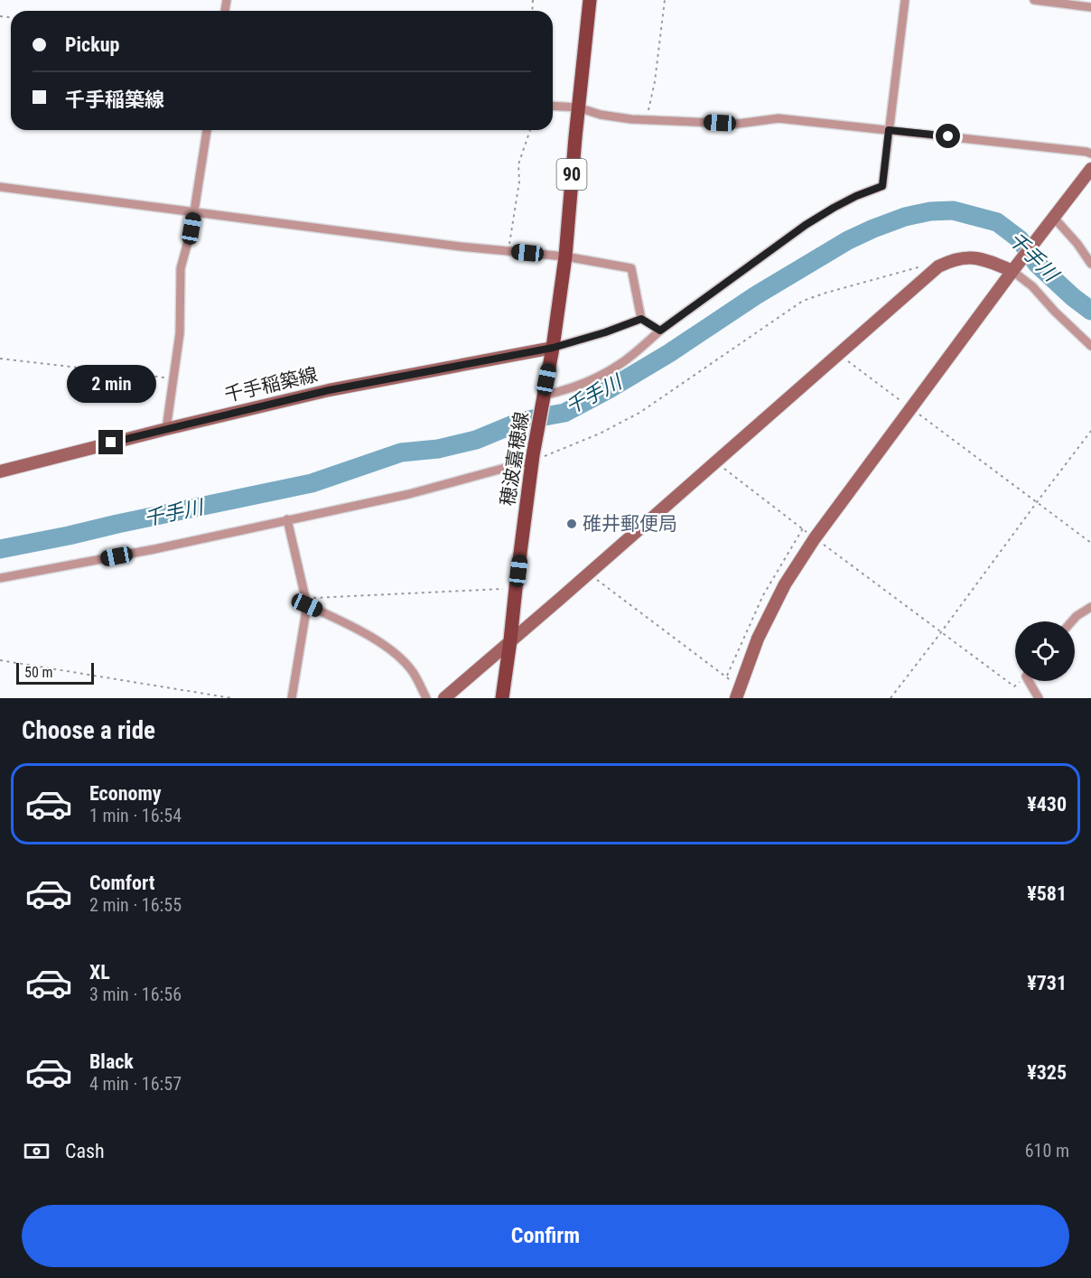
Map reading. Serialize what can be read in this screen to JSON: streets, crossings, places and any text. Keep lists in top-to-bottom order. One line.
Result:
{"streets":{"main road":["90","穂波嘉穂線"],"street":["千手稲築線"]},"crossings":[["千手稲築線","穂波嘉穂線"]],"water":["千手川"],"places":["碓井郵便局"],"scale_bar":"50 m","page":{"banner":["Pickup","千手稲築線"],"bubble":"2 min","scale":"50 m","heading":"Choose a ride","list":[{"name":"Economy","note":"1 min · 16:54","value":"¥430"},{"name":"Comfort","note":"2 min · 16:55","value":"¥581"},{"name":"XL","note":"3 min · 16:56","value":"¥731"},{"name":"Black","note":"4 min · 16:57","value":"¥325"}],"pay":["Cash","610 m"],"buttons":"Confirm"}}
